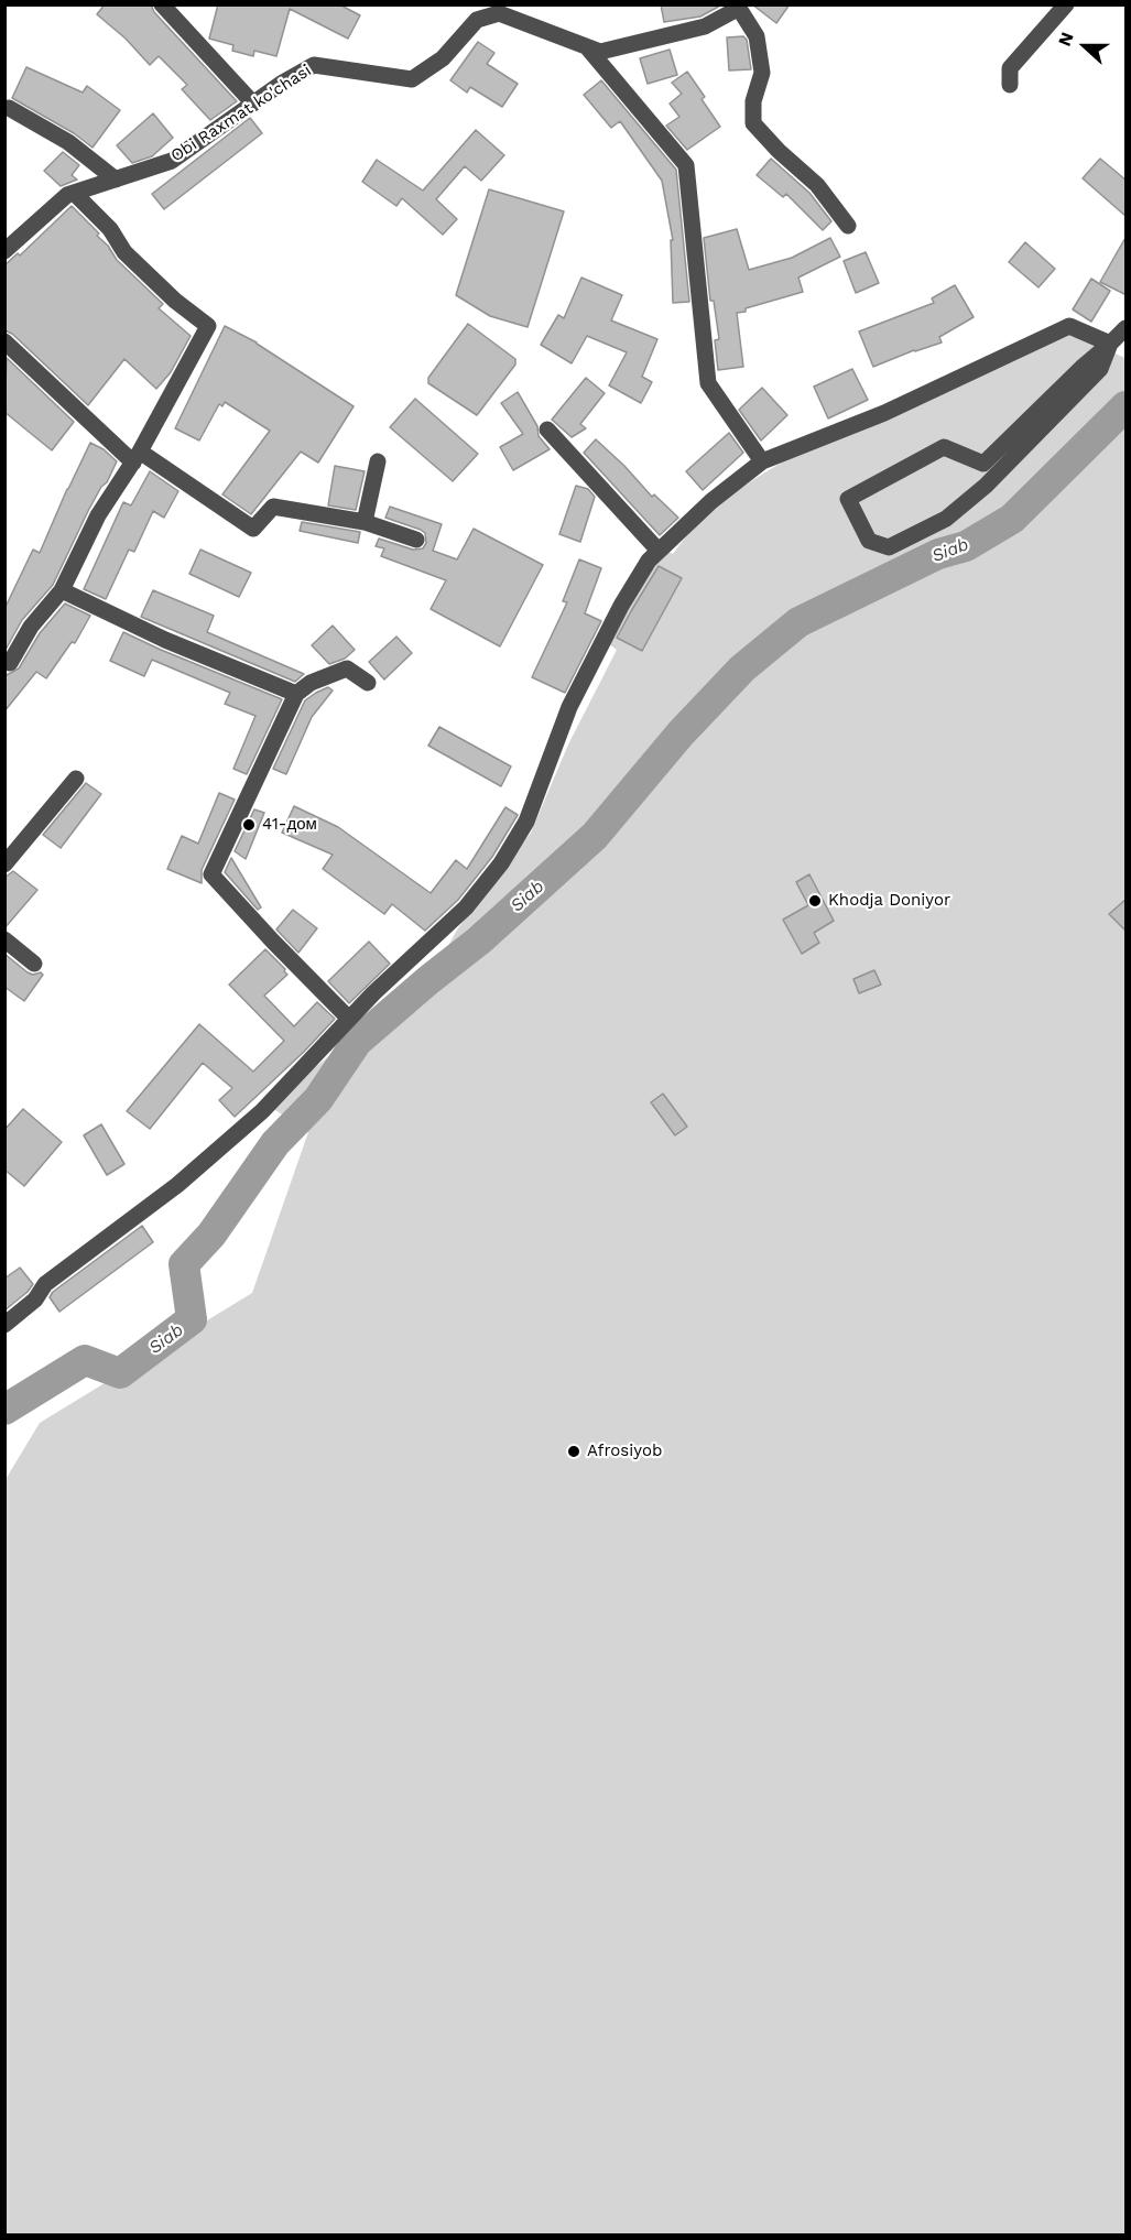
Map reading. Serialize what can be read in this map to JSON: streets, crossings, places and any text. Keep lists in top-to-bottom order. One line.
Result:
{"streets":{"street":["Obi Raxmat ko'chasi"]},"water":["Siab"],"places":["41-дом","Khodja Doniyor","Afrosiyob"],"north":"left"}
